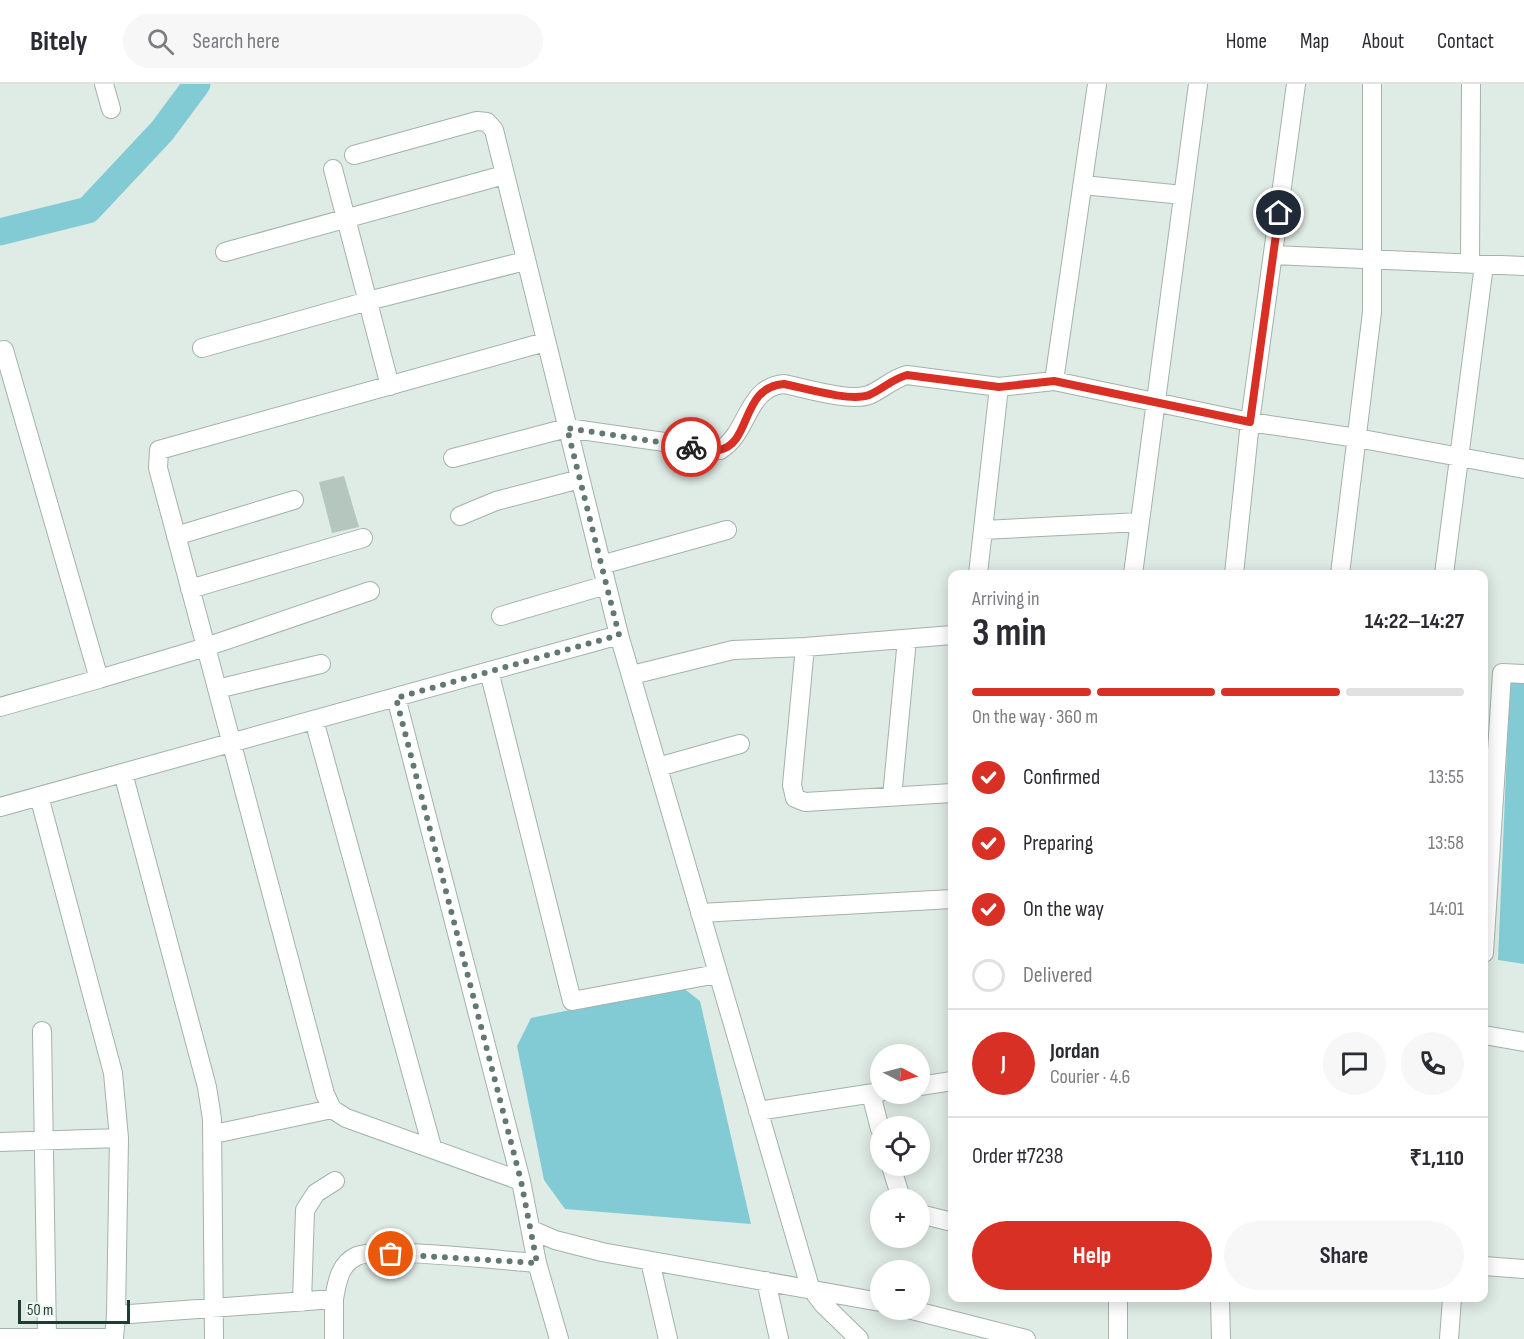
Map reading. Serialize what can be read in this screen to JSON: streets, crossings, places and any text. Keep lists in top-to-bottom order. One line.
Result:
{"scale_bar":"50 m","north":"right","page":{"header":"Bitely","search":"Search here","nav":["Home","Map","About","Contact"],"heading":["3 min","Arriving in","14:22–14:27"],"panel":["Jordan","Courier · 4.6","Order #7238","₹1,110"],"bar":"On the way · 360 m","list":[["Confirmed","13:55"],["Preparing","13:58"],["On the way","14:01"],"Delivered"],"round":"J","map_buttons":["+","−"],"buttons":["Help","Share"],"scale":"50 m"}}
